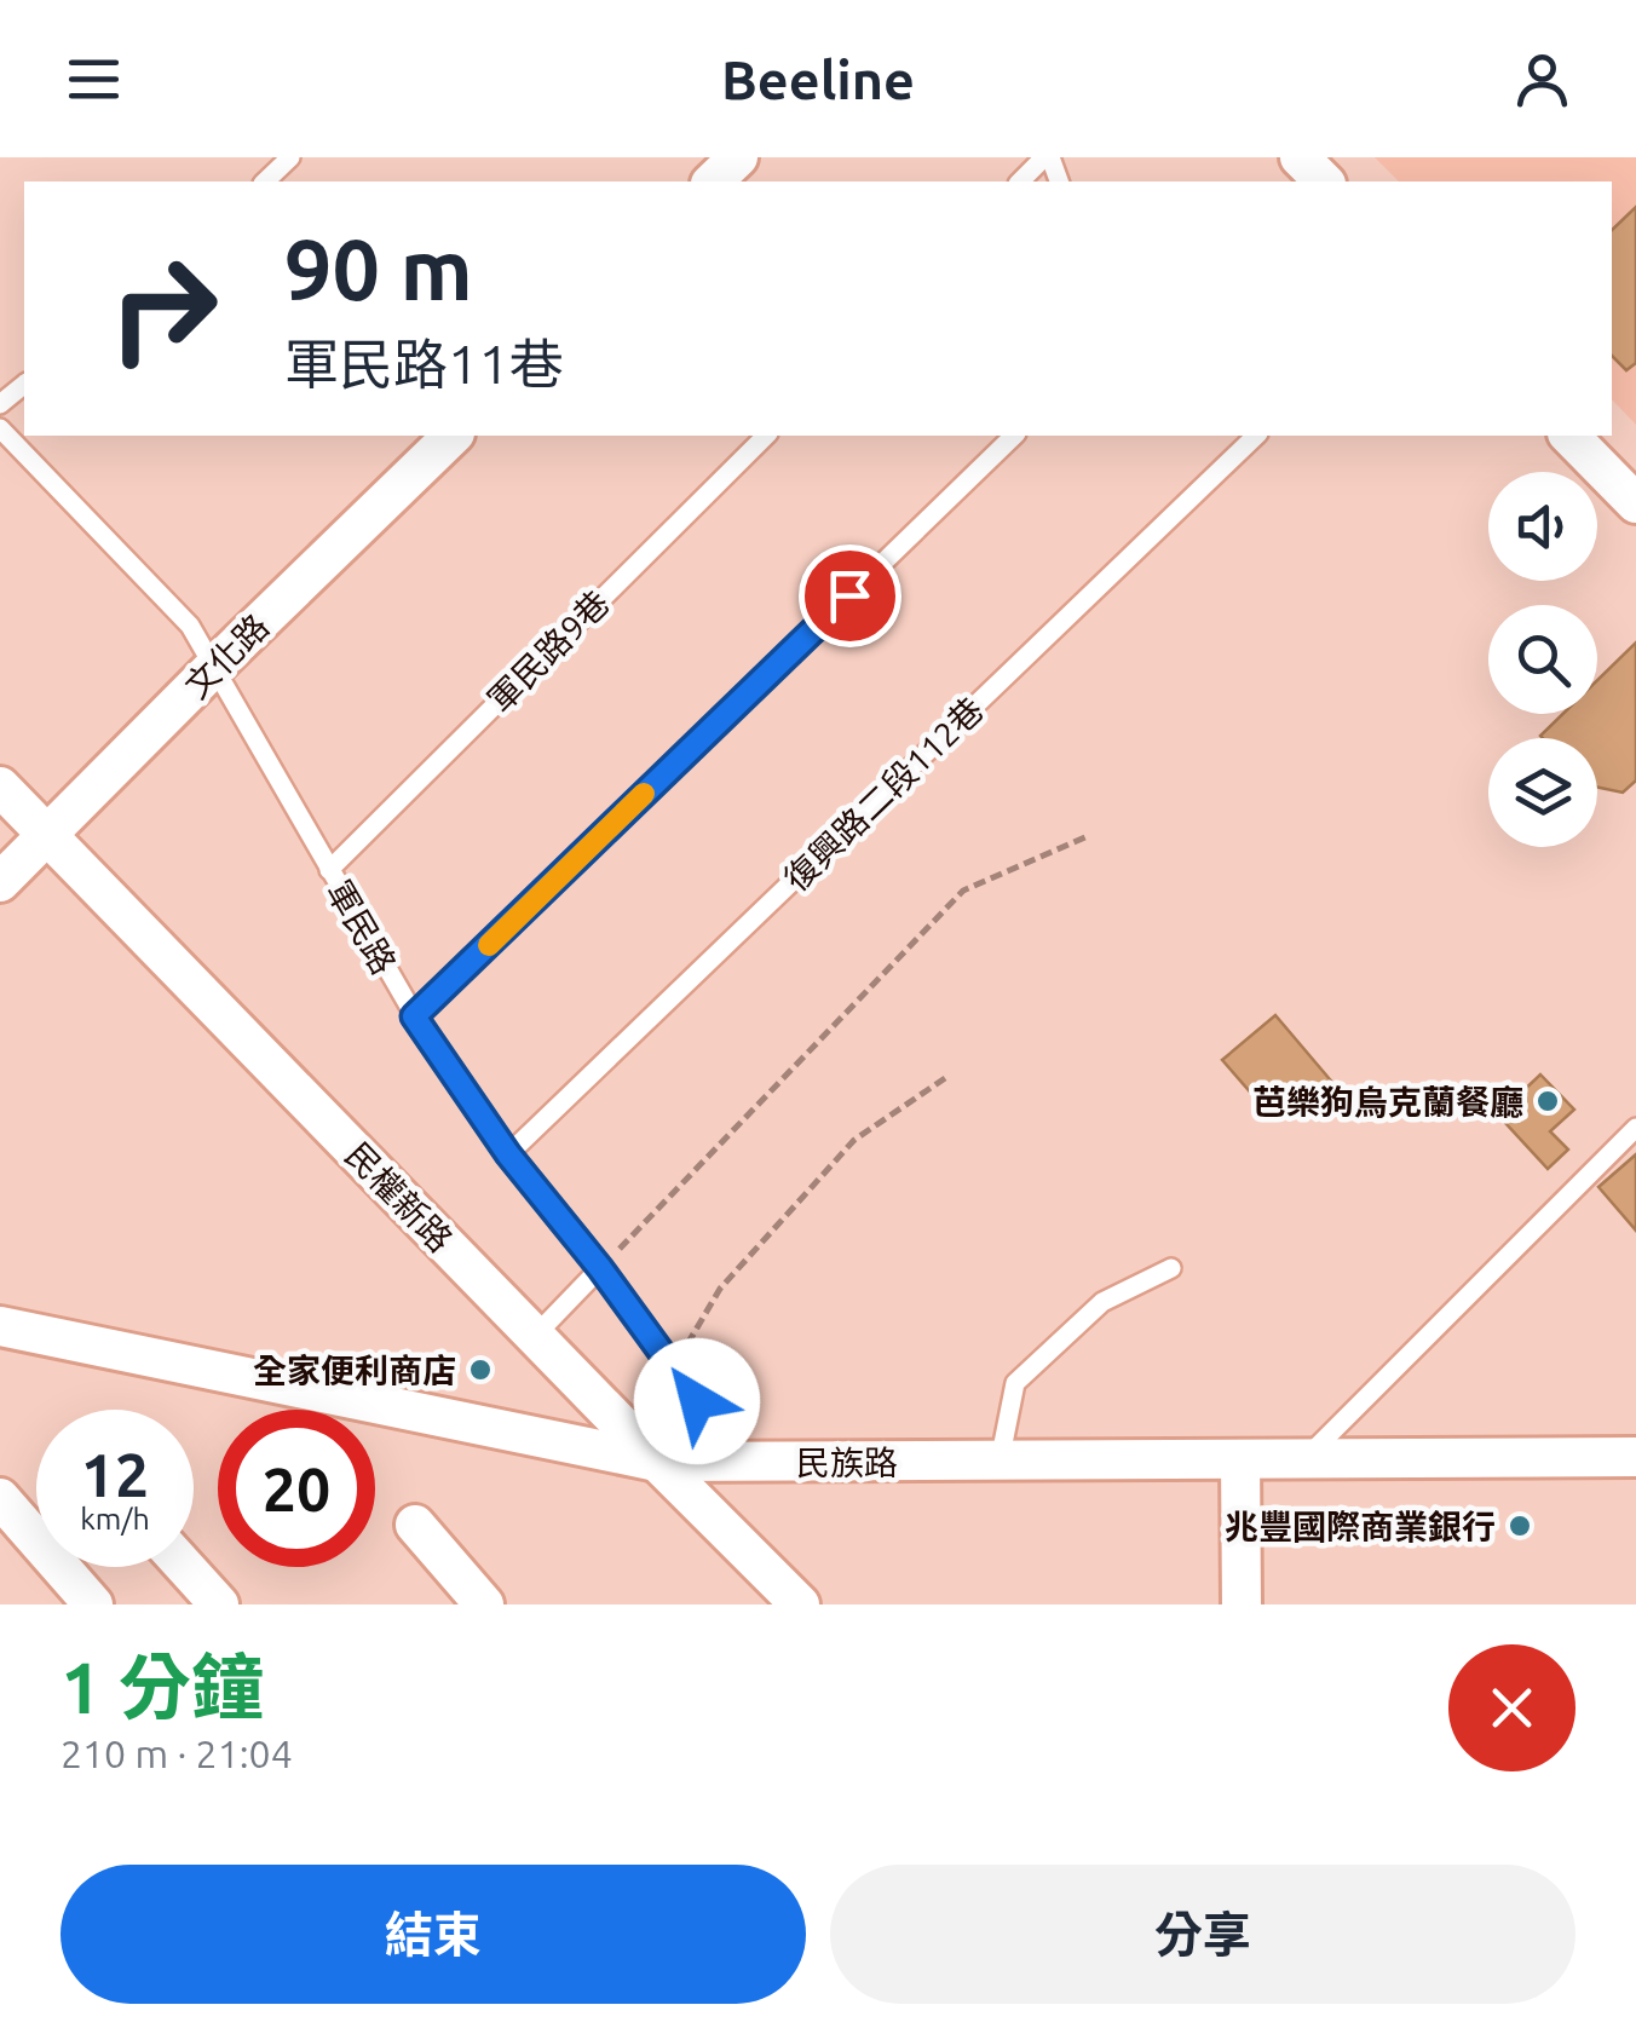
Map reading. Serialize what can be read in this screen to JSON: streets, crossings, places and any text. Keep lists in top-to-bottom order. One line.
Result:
{"streets":{"street":["文化路","民權新路","民族路"],"lane":["軍民路9巷","復興路二段112巷","軍民路"]},"crossings":[["軍民路9巷","軍民路"],["文化路","軍民路"],["文化路","民權新路"],["復興路二段112巷","軍民路"],["軍民路","民權新路"],["軍民路","民族路"],["民權新路","民族路"]],"places":["芭樂狗烏克蘭餐廳","全家便利商店","兆豐國際商業銀行"],"page":{"header":"Beeline","turn":["90 m","軍民路11巷"],"speed":"12 km/h","limit":"20","heading":["1 分鐘","210 m · 21:04"],"buttons":["結束","分享"]}}
